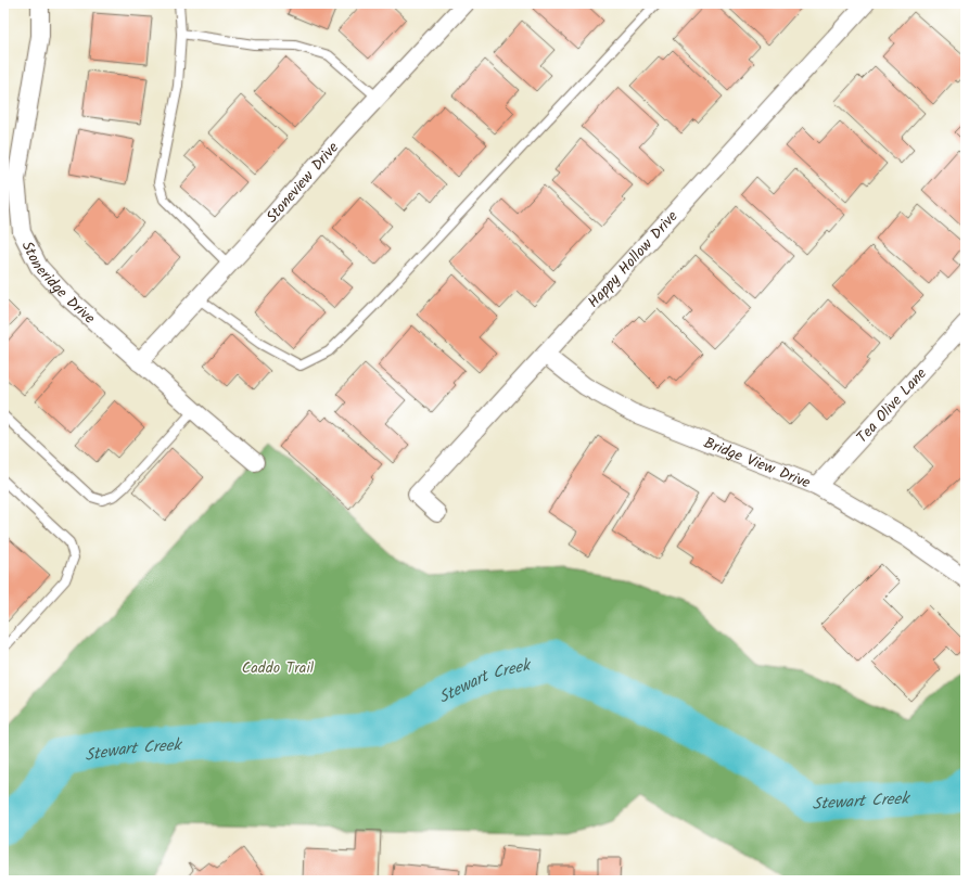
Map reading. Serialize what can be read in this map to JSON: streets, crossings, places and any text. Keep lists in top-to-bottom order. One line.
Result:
{"streets":{"street":["Stoneview Drive","Happy Hollow Drive","Stoneridge Drive","Tea Olive Lane","Bridge View Drive"]},"crossings":[["Stoneview Drive","Stoneridge Drive"],["Happy Hollow Drive","Bridge View Drive"],["Tea Olive Lane","Bridge View Drive"]],"water":["Stewart Creek"],"parks":["Caddo Trail"]}
